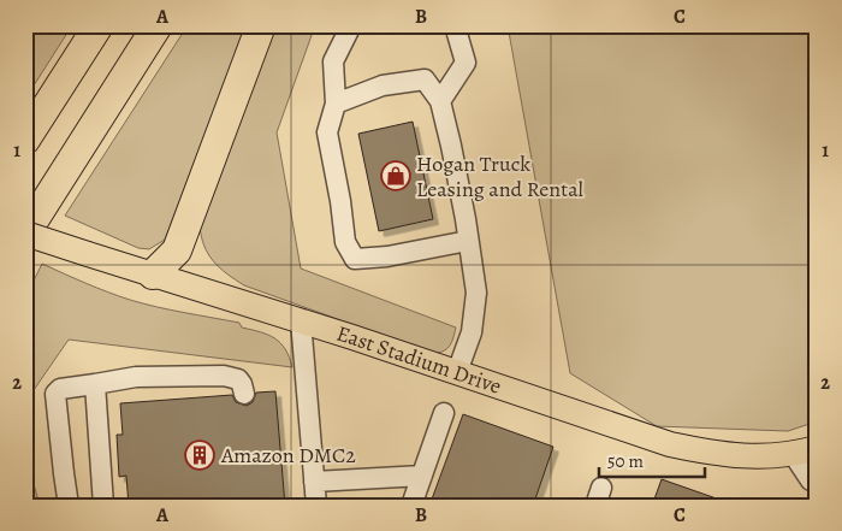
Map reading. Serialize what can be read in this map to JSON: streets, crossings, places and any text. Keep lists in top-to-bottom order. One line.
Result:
{"streets":{"main road":["East Stadium Drive"]},"places":{"shop":["Hogan Truck Leasing and Rental"],"building":["Amazon DMC2"]},"scale_bar":"50 m","grid":{"columns":["A","B","C"],"rows":["1","2"]}}
